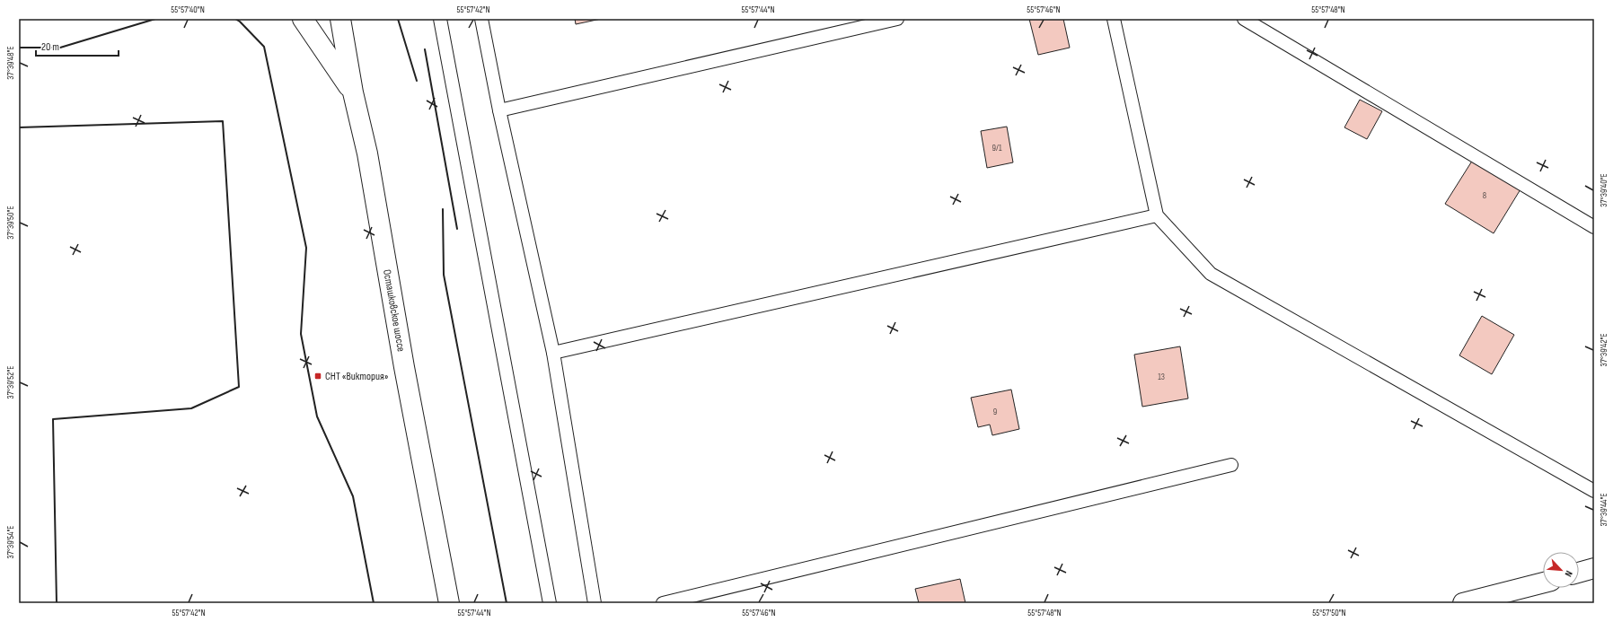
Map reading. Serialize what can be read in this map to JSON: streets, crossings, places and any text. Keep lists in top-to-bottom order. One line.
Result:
{"streets":{"main road":["Осташковское шоссе"]},"places":{"transit":["СНТ «Виктория»"]},"house_numbers":["9/1","8","13","9"],"scale_bar":"20 m","north":"bottom right","coordinates":["55°57'40\"N","55°57'42\"N","55°57'44\"N","55°57'46\"N","55°57'48\"N","37°39'48\"E","37°39'40\"E","37°39'50\"E","37°39'42\"E","37°39'52\"E","37°39'44\"E","37°39'54\"E","55°57'50\"N"]}
